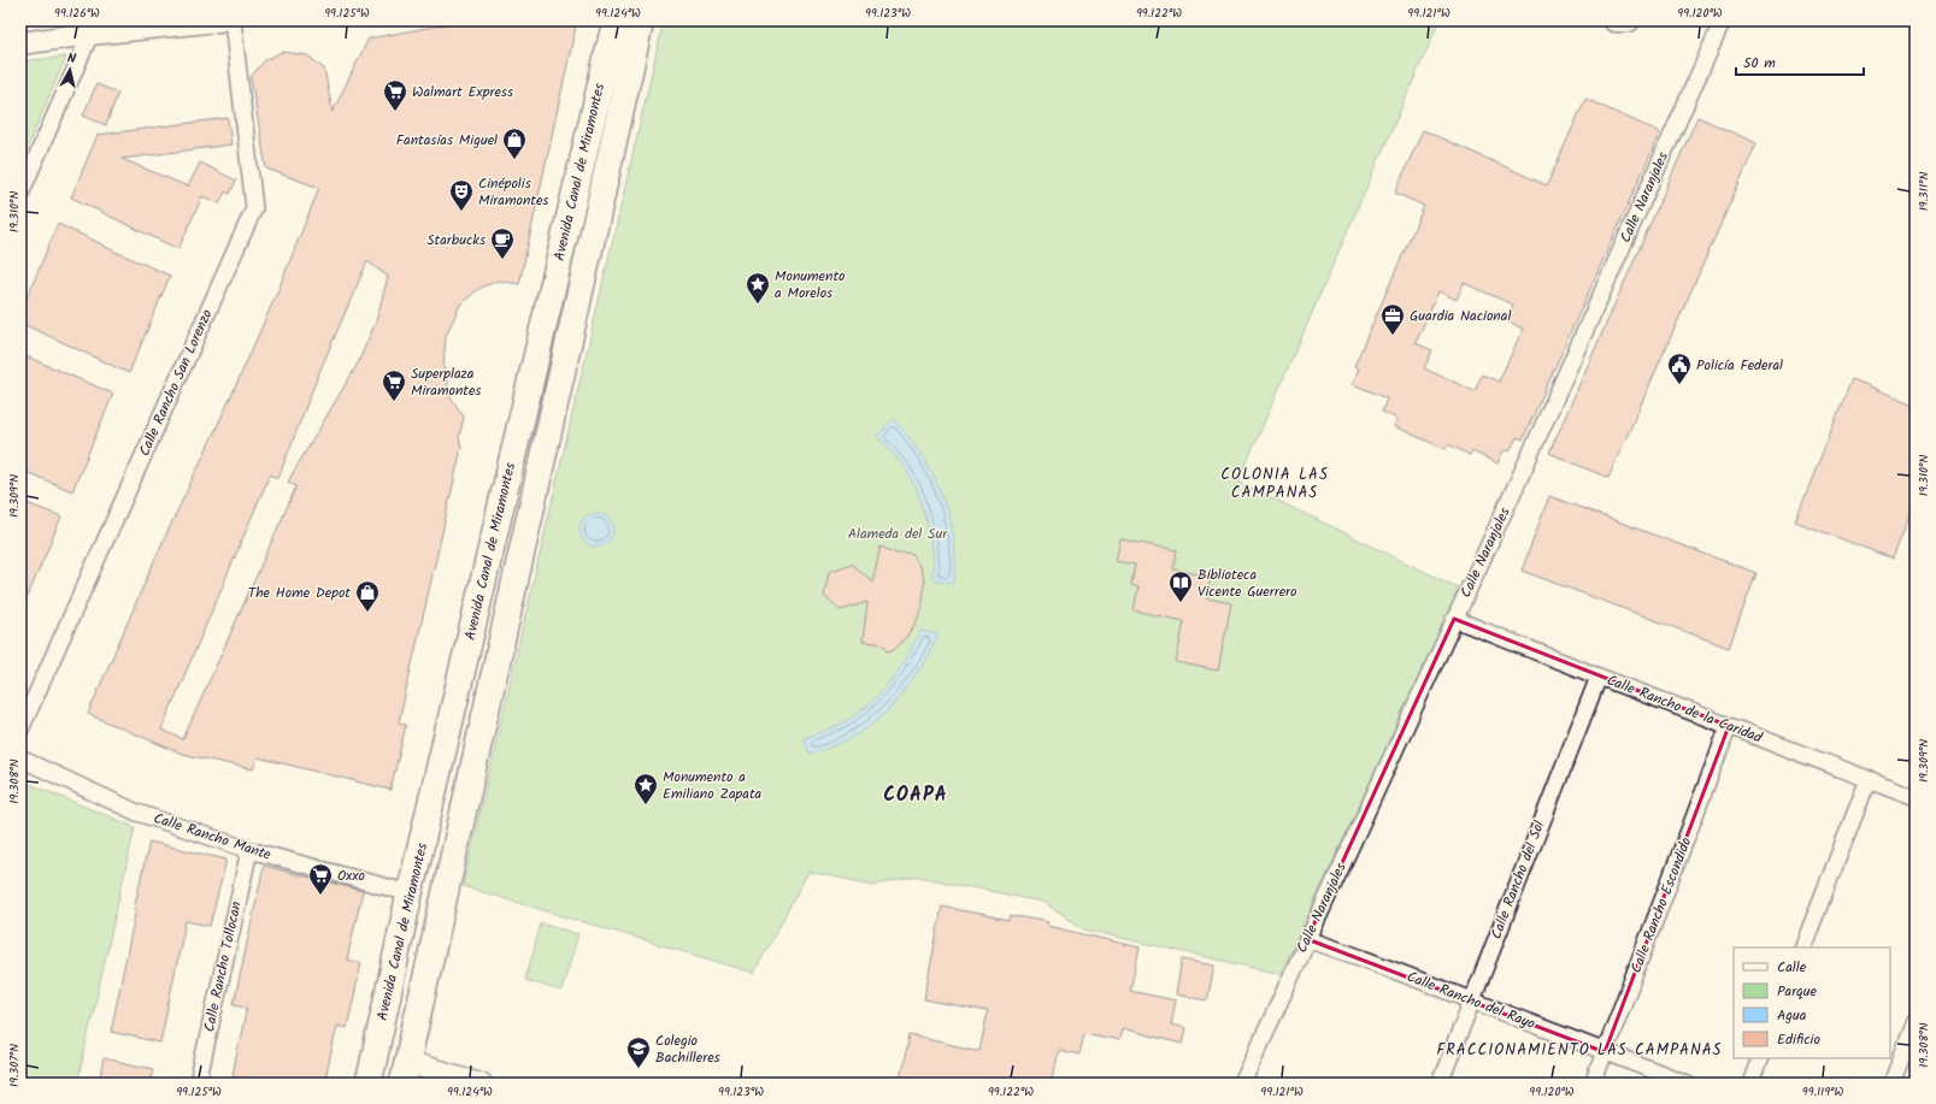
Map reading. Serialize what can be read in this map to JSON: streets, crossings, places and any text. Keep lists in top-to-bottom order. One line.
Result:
{"streets":{"main road":["Avenida Canal de Miramontes"],"street":["Calle Naranjales","Calle Rancho San Lorenzo","Calle Rancho de la Caridad","Calle Rancho Mante","Calle Rancho del Sol","Calle Rancho Escondido","Calle Rancho Tollocan","Calle Rancho del Rayo"]},"crossings":[["Avenida Canal de Miramontes","Calle Rancho Mante"],["Calle Naranjales","Calle Rancho de la Caridad"],["Calle Naranjales","Calle Rancho del Rayo"],["Calle Rancho de la Caridad","Calle Rancho del Sol"],["Calle Rancho de la Caridad","Calle Rancho Escondido"],["Calle Rancho Mante","Calle Rancho Tollocan"],["Calle Rancho del Sol","Calle Rancho del Rayo"],["Calle Rancho Escondido","Calle Rancho del Rayo"]],"districts":["COLONIA LAS CAMPANAS","COAPA","FRACCIONAMIENTO LAS CAMPANAS"],"parks":["Alameda del Sur"],"places":{"supermarket":["Walmart Express","Superplaza Miramontes","Oxxo"],"shop":["Fantasías Miguel","The Home Depot"],"theatre":["Cinépolis Miramontes"],"cafe":["Starbucks"],"place":["Monumento a Morelos","Monumento a Emiliano Zapata"],"office":["Guardia Nacional"],"public building":["Policía Federal"],"library":["Biblioteca Vicente Guerrero"],"school or university":["Colegio Bachilleres"]},"legend":["Calle","Parque","Agua","Edificio"],"scale_bar":"50 m","north":"top","coordinates":["99.126°W","99.125°W","99.124°W","99.123°W","99.122°W","99.121°W","99.120°W","19.311°N","19.310°N","19.309°N","19.308°N","19.307°N","99.119°W"]}
